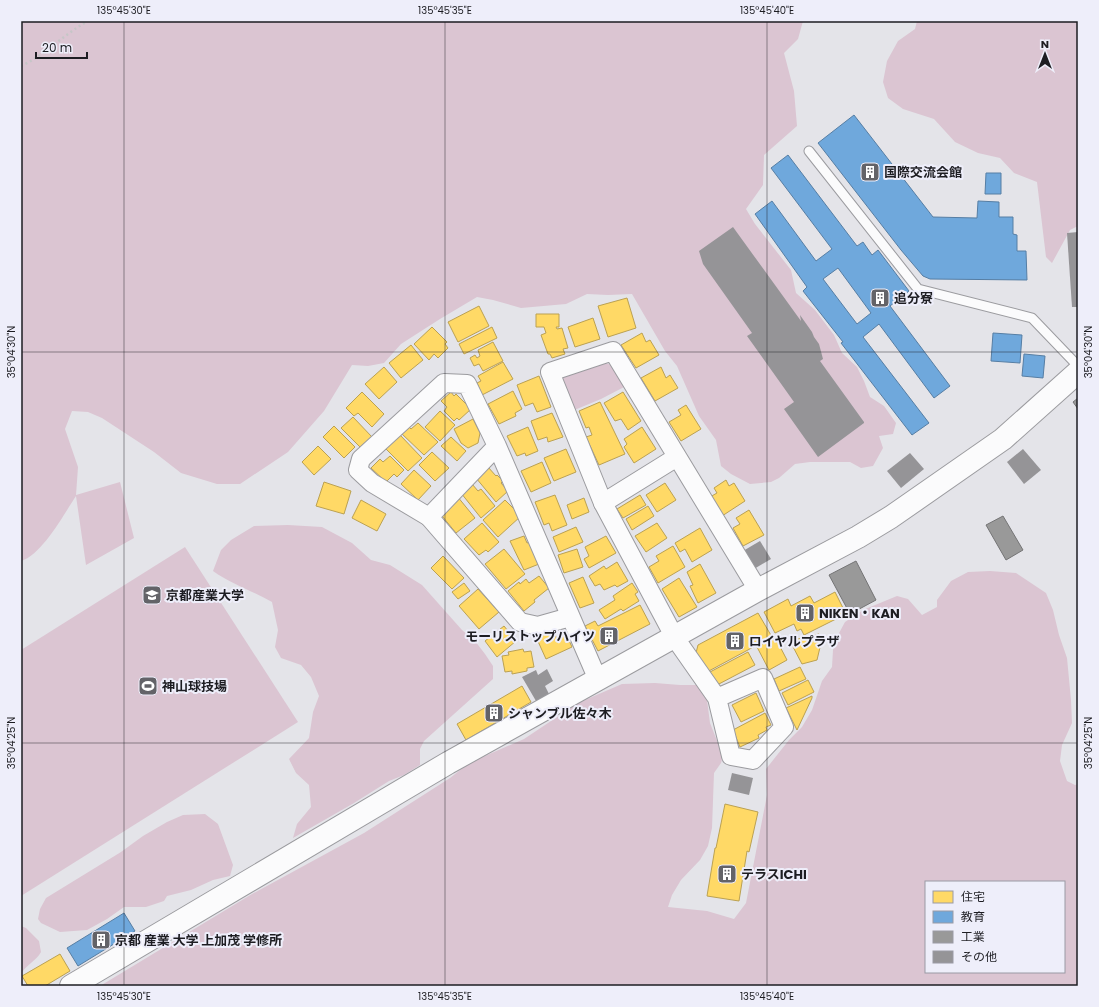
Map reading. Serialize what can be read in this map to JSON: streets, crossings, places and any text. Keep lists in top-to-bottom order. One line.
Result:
{"places":{"building":["国際交流会館","追分寮","NIKEN・KAN","モーリストップハイツ","ロイヤルプラザ","シャンブル佐々木","テラスICHI","京都 産業 大学 上加茂 学修所"],"school or university":["京都産業大学"],"sports":["神山球技場"]},"legend":["住宅","教育","工業","その他"],"scale_bar":"20 m","north":"top","coordinates":["135°45'30\"E","135°45'35\"E","135°45'40\"E","35°04'30\"N","35°04'25\"N"]}
